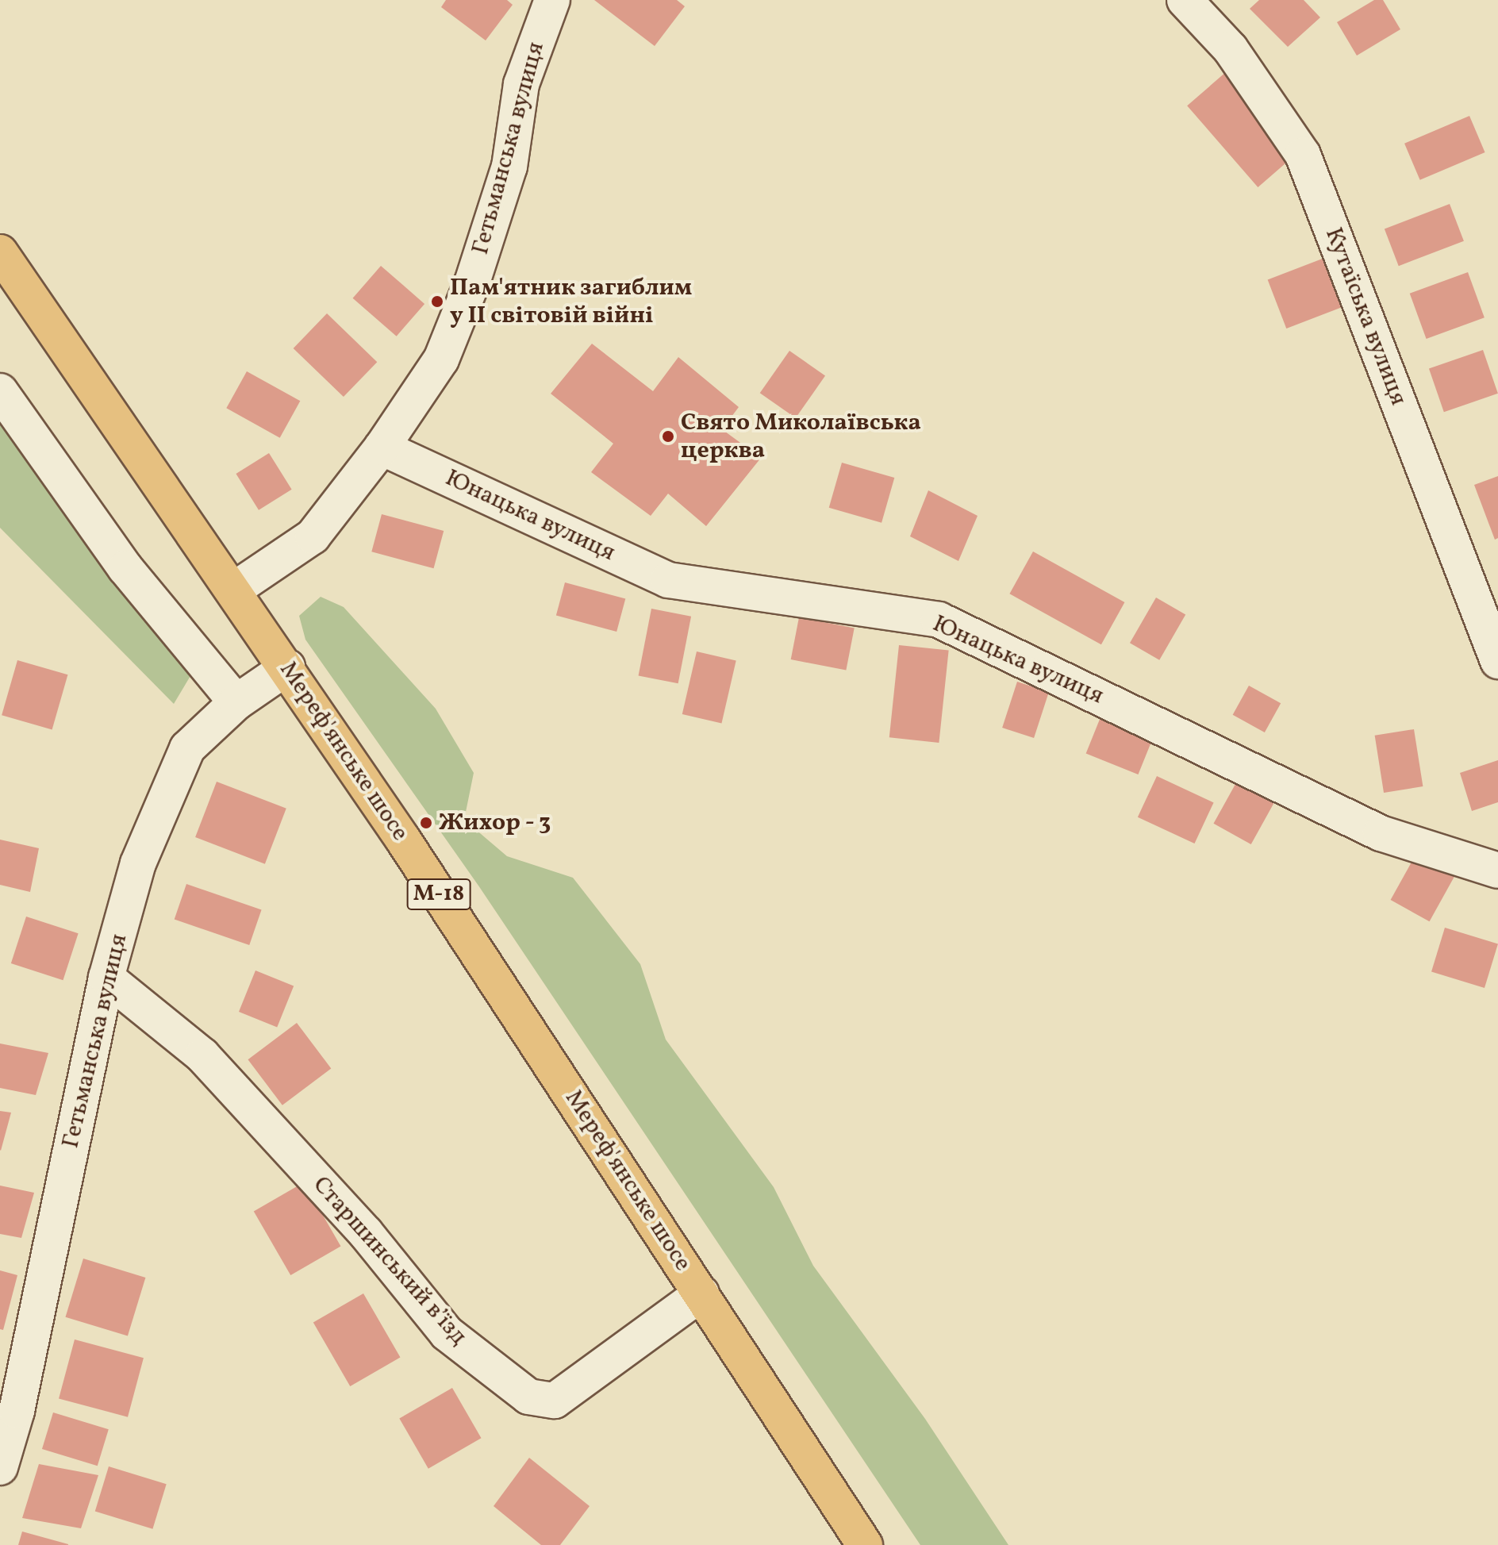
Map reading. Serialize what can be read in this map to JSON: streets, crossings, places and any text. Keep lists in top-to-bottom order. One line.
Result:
{"streets":{"highway":["Мереф'янське шосе","М-18"],"street":["Гетьманська вулиця","Кутаїська вулиця","Юнацька вулиця","Старшинський в’їзд"]},"crossings":[["Гетьманська вулиця","Юнацька вулиця"],["Гетьманська вулиця","Мереф'янське шосе"],["Гетьманська вулиця","Старшинський в’їзд"],["Мереф'янське шосе","Старшинський в’їзд"]],"places":["Пам'ятник загиблим у II світовій війні","Свято Миколаївська церква","Жихор - 3"]}
